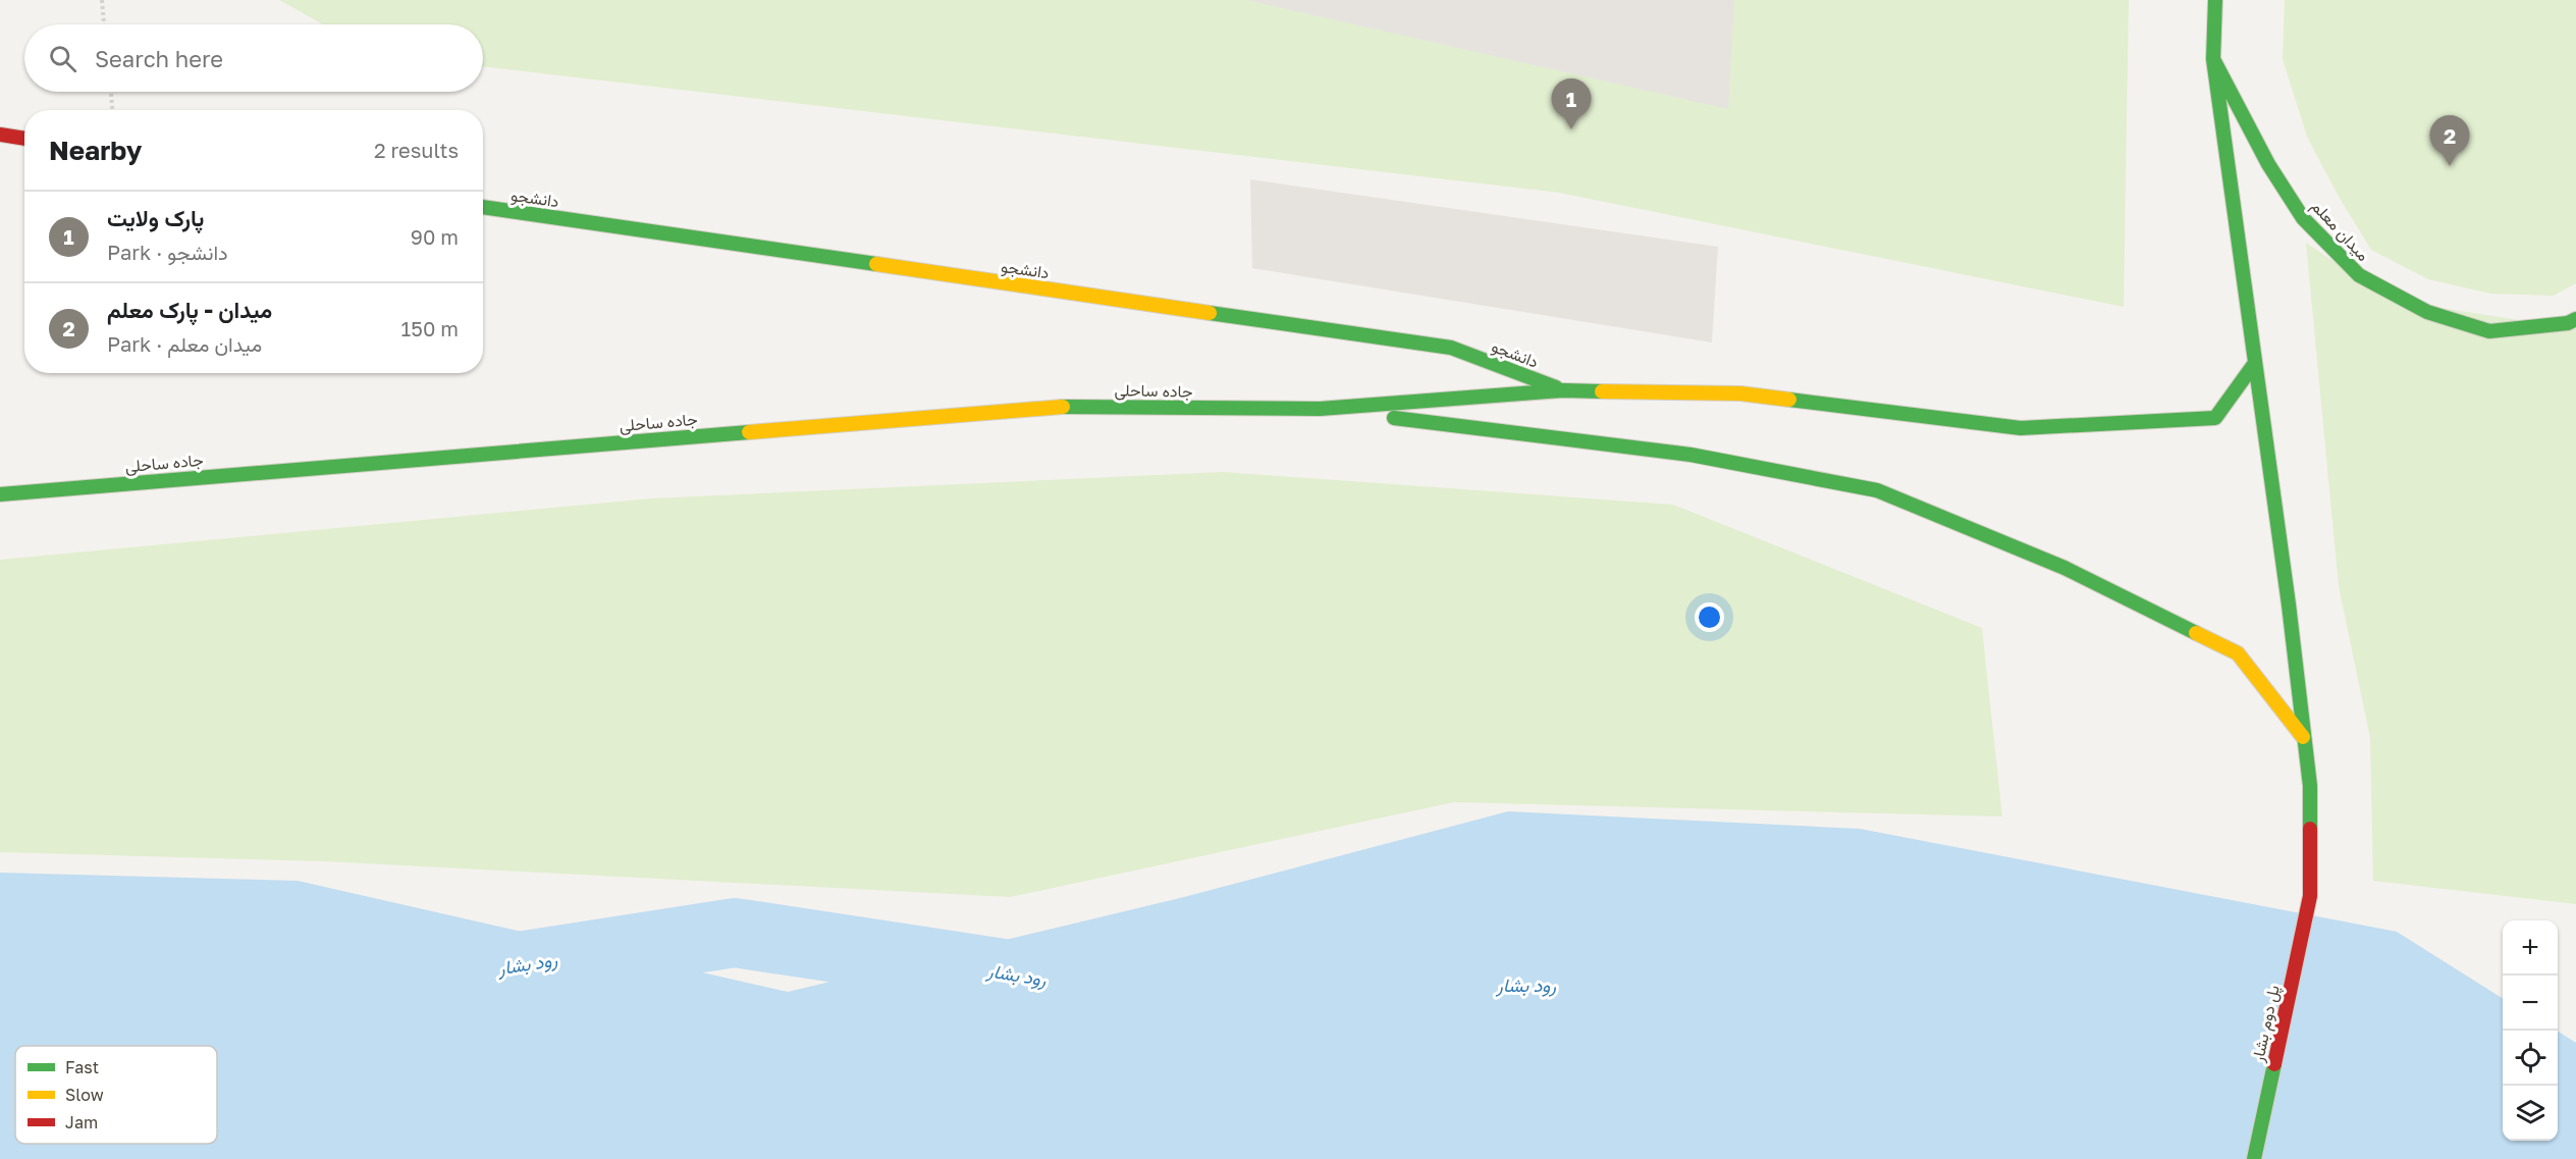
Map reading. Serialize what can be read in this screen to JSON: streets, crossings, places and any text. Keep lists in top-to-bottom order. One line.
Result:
{"streets":{"main road":["دانشجو","میدان معلم","جاده ساحلی","پل دوم بشار"]},"crossings":[["میدان معلم","پل دوم بشار"]],"water":["رود بشار"],"legend":["Fast","Slow","Jam"],"page":{"search":"Search here","pins":["1","2"],"heading":["Nearby","2 results"],"list":[{"mark":"1","name":"پارک ولایت","note":"Park · دانشجو","value":"90 m"},{"mark":"2","name":"میدان - پارک معلم","note":"Park · میدان معلم","value":"150 m"}],"map_buttons":["+","−"]}}
